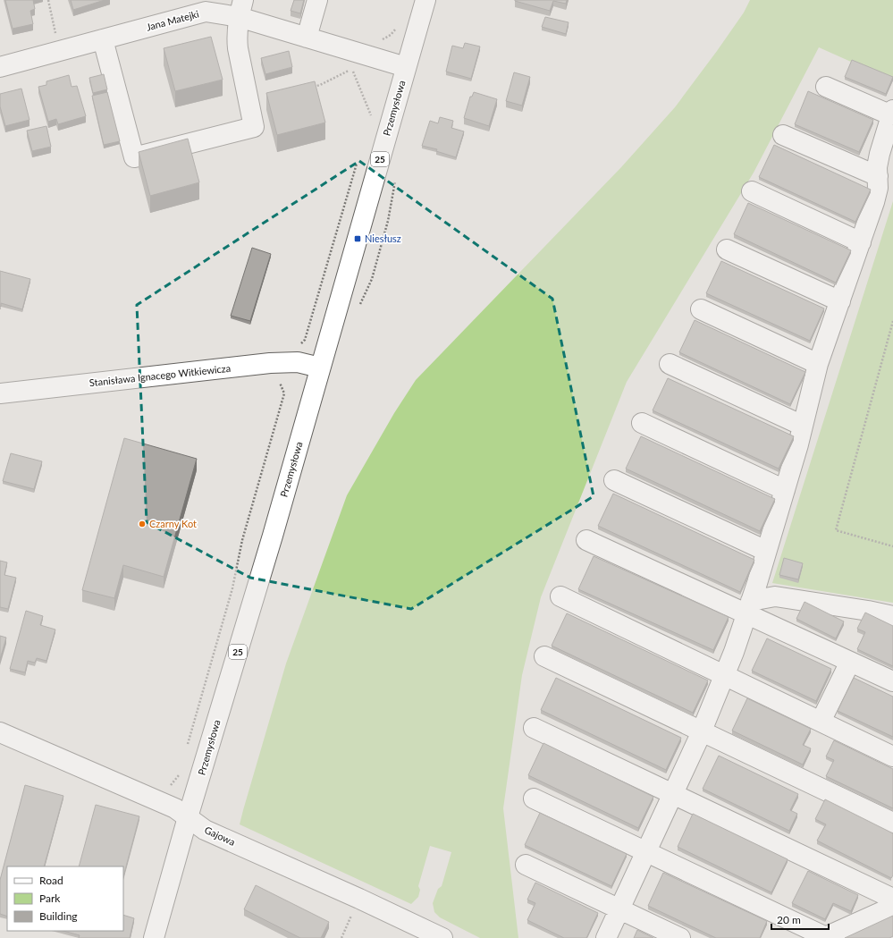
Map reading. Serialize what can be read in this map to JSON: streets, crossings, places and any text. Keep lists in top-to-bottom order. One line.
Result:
{"streets":{"street":["Jana Matejki","Przemysłowa","25","Stanisława Ignacego Witkiewicza","Gajowa"]},"crossings":[["Jana Matejki","Przemysłowa"],["Przemysłowa","Stanisława Ignacego Witkiewicza"],["Przemysłowa","Gajowa"]],"places":{"transit":["Niesłusz"],"other":["Czarny Kot"]},"legend":["Road","Park","Building"],"scale_bar":"20 m"}
